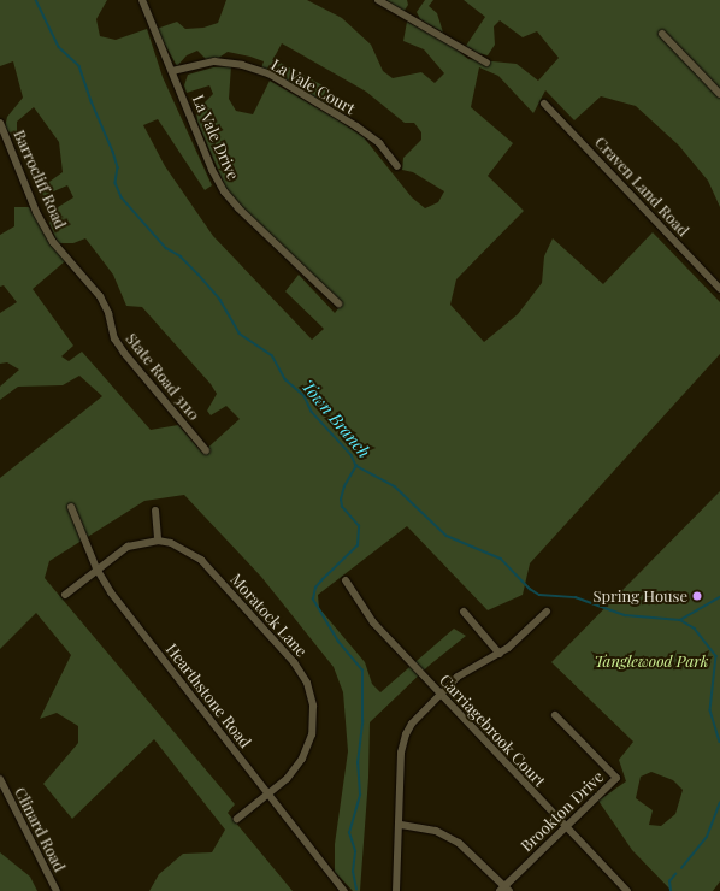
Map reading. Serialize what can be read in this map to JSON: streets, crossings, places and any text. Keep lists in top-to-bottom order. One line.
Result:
{"streets":{"street":["La Vale Court","La Vale Drive","Barrocliff Road","Craven Land Road","State Road 3110","Moratock Lane","Hearthstone Road","Carriagebrook Court","Brookton Drive","Clinard Road"]},"crossings":[["La Vale Court","La Vale Drive"],["Barrocliff Road","State Road 3110"],["Moratock Lane","Hearthstone Road"],["Carriagebrook Court","Brookton Drive"]],"water":["Town Branch"],"parks":["Tanglewood Park"],"places":["Spring House"]}
